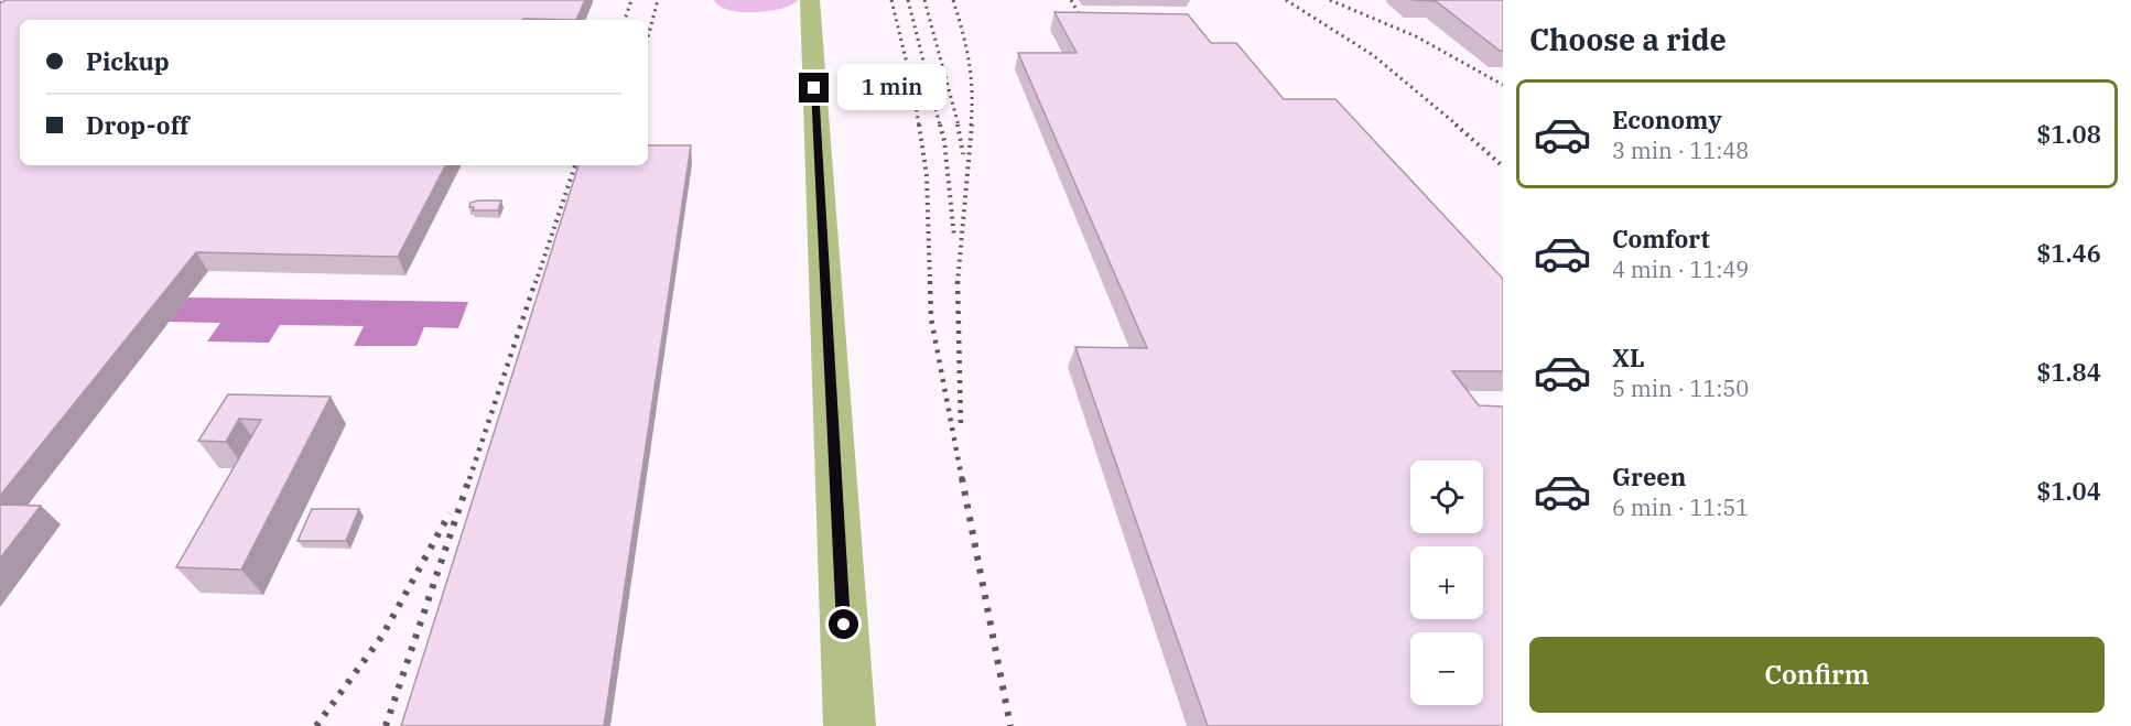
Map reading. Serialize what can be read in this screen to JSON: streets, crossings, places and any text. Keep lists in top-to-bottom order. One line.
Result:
{"page":{"heading":"Choose a ride","banner":["Pickup","Drop-off"],"bubble":"1 min","list":[{"name":"Economy","note":"3 min · 11:48","value":"$1.08"},{"name":"Comfort","note":"4 min · 11:49","value":"$1.46"},{"name":"XL","note":"5 min · 11:50","value":"$1.84"},{"name":"Green","note":"6 min · 11:51","value":"$1.04"}],"map_buttons":["+","−"],"buttons":"Confirm"}}
